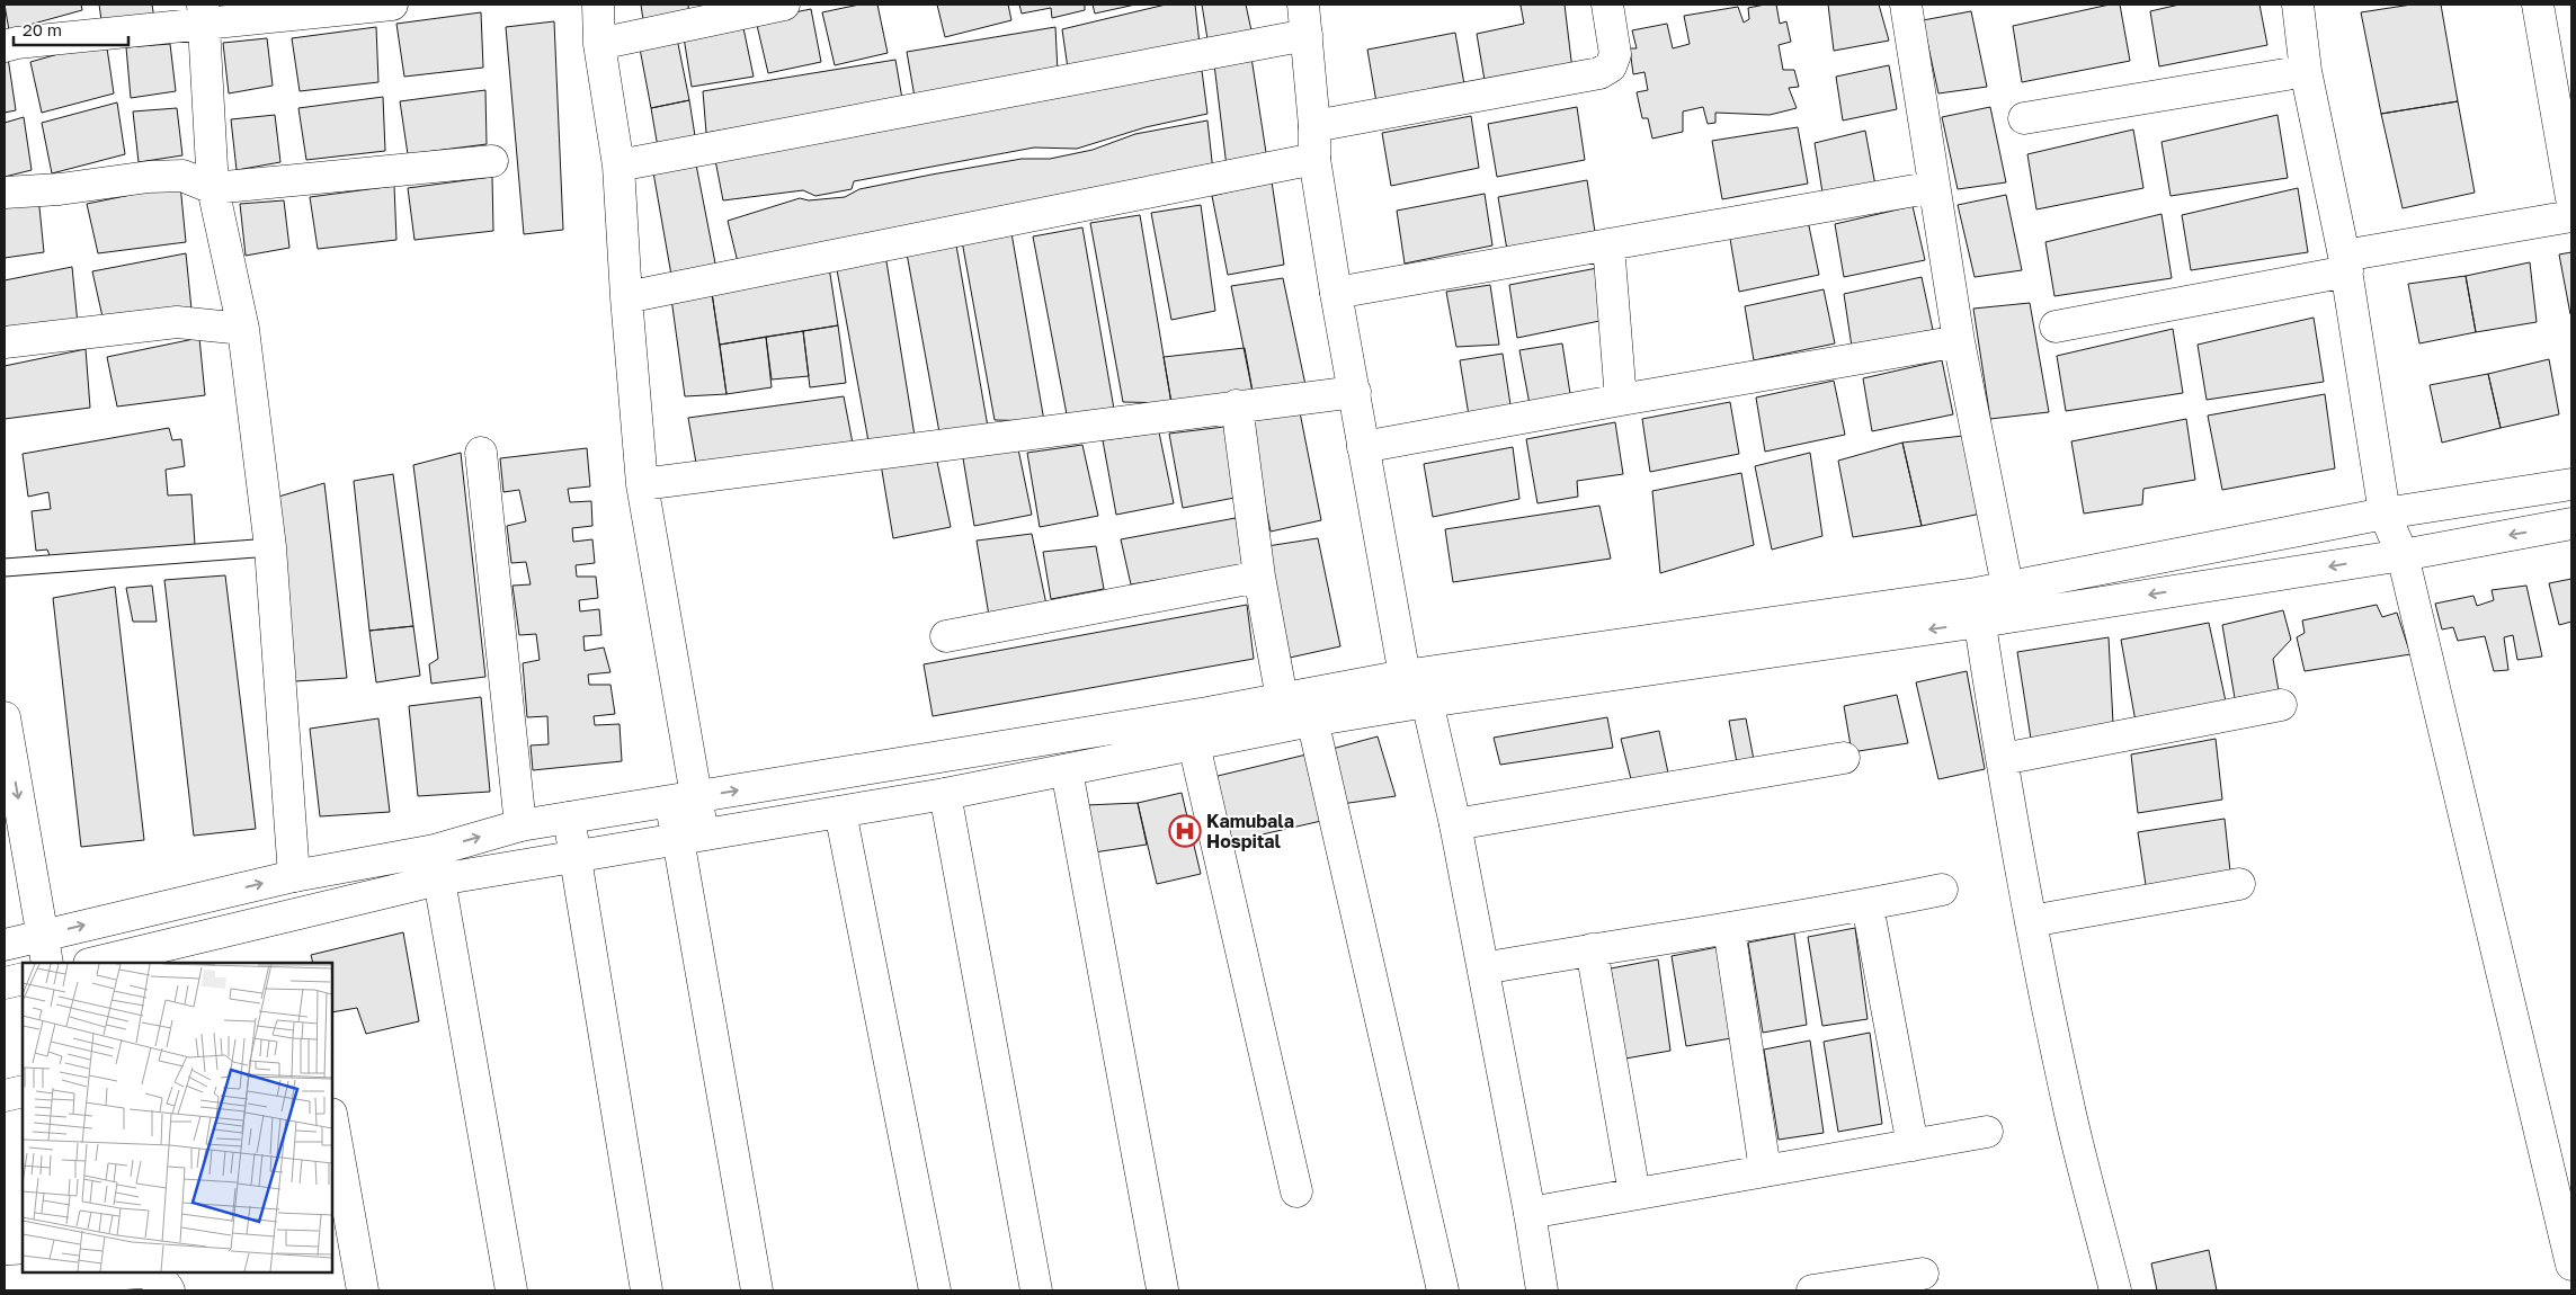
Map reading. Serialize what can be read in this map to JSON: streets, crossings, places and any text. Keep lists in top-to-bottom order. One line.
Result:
{"places":{"hospital":["Kamubala Hospital"]},"scale_bar":"20 m"}
